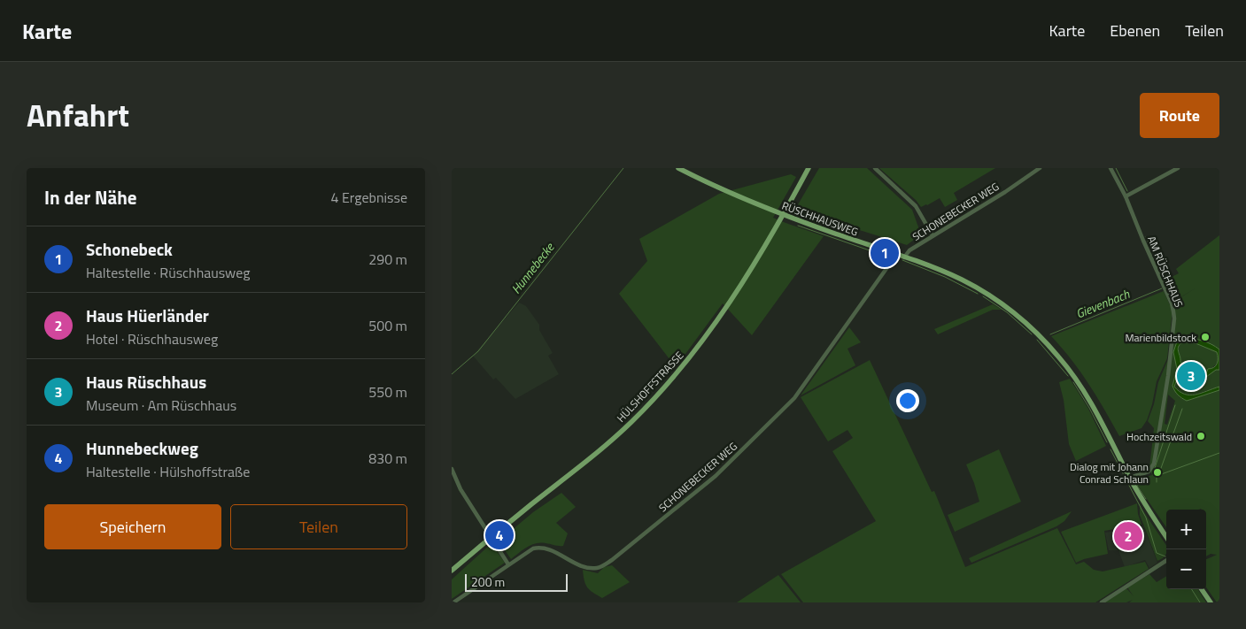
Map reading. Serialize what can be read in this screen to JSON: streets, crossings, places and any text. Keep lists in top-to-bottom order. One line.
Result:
{"streets":{"main road":["RÜSCHHAUSWEG","HÜLSHOFFSTRASSE"],"street":["SCHONEBECKER WEG","AM RÜSCHHAUS"]},"crossings":[["SCHONEBECKER WEG","RÜSCHHAUSWEG"],["RÜSCHHAUSWEG","AM RÜSCHHAUS"],["RÜSCHHAUSWEG","HÜLSHOFFSTRASSE"]],"water":["Hunnebecke","Gievenbach"],"places":["Marienbildstock","Hochzeitswald","Dialog mit Johann Conrad Schlaun"],"scale_bar":"200 m","page":{"header":"Karte","nav":["Karte","Ebenen","Teilen"],"title":"Anfahrt","buttons":["Route",["Speichern","Teilen"]],"heading":["In der Nähe","4 Ergebnisse"],"list":[{"mark":"1","name":"Schonebeck","note":"Haltestelle · Rüschhausweg","value":"290 m"},{"mark":"2","name":"Haus Hüerländer","note":"Hotel · Rüschhausweg","value":"500 m"},{"mark":"3","name":"Haus Rüschhaus","note":"Museum · Am Rüschhaus","value":"550 m"},{"mark":"4","name":"Hunnebeckweg","note":"Haltestelle · Hülshoffstraße","value":"830 m"}],"pins":["1","3","4","2"],"map_buttons":["+","−"],"scale":"200 m"}}
